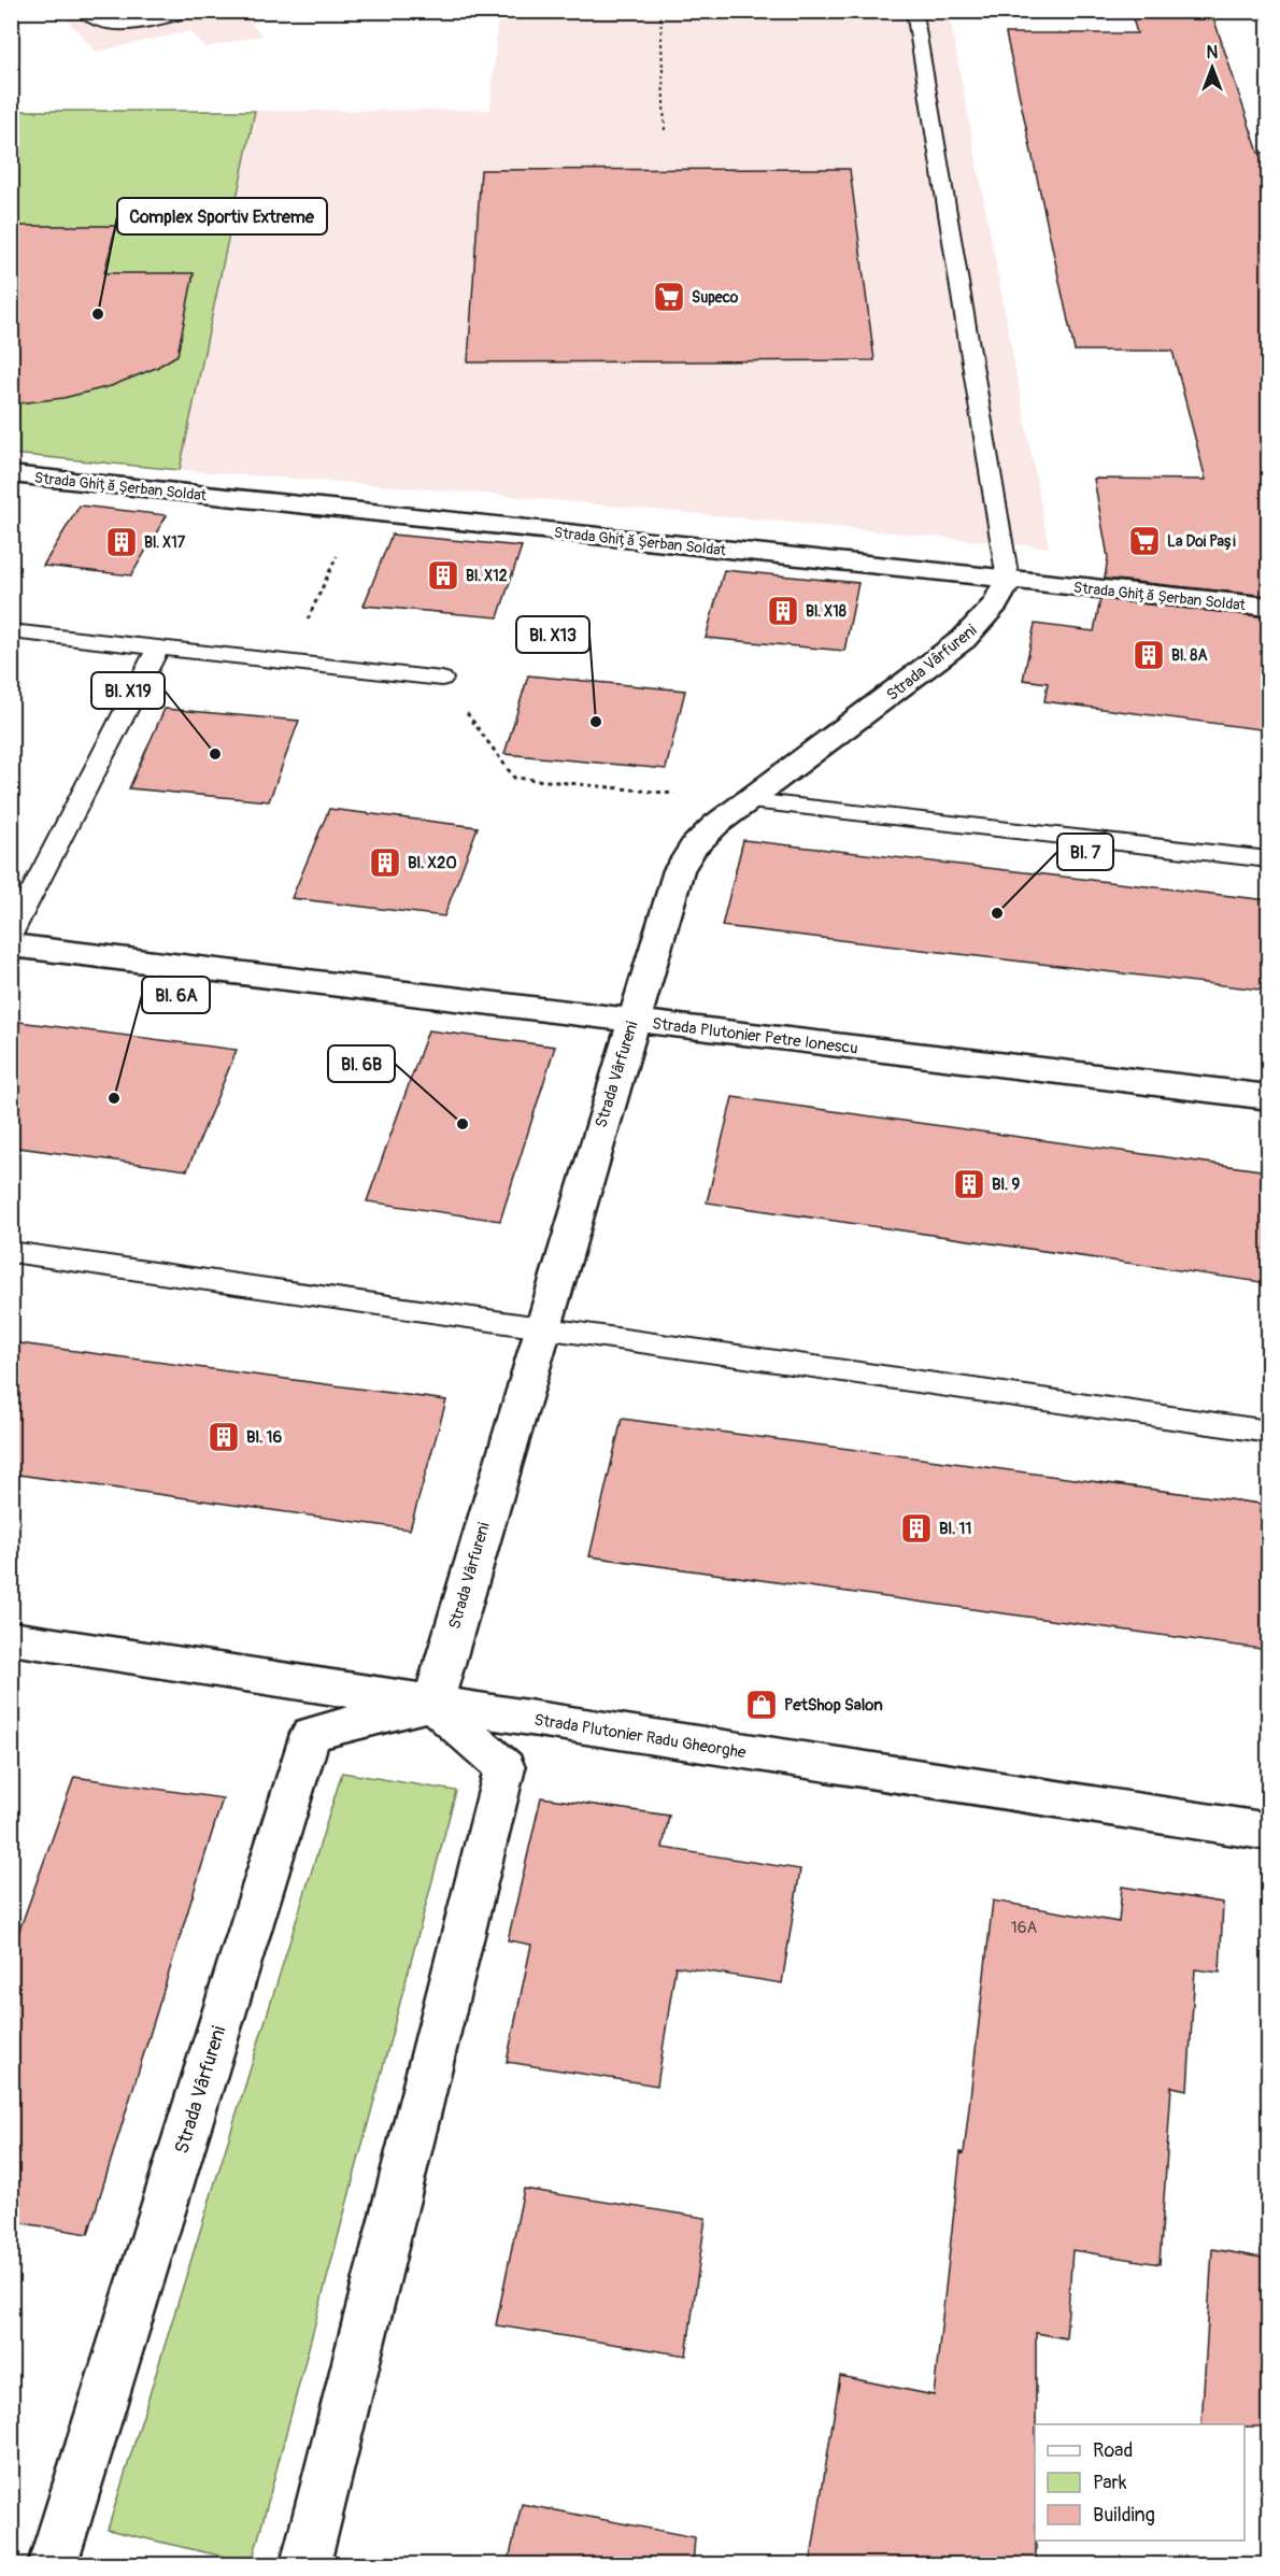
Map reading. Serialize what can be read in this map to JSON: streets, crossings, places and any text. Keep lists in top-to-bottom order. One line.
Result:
{"streets":{"street":["Strada Ghiță Șerban Soldat","Strada Vârfureni","Strada Plutonier Petre Ionescu","Strada Plutonier Radu Gheorghe"]},"crossings":[["Strada Ghiță Șerban Soldat","Strada Vârfureni"],["Strada Vârfureni","Strada Plutonier Petre Ionescu"],["Strada Vârfureni","Strada Plutonier Radu Gheorghe"]],"places":{"supermarket":["Supeco","La Doi Pași"],"other":["Complex Sportiv Extreme","Bl. X13","Bl. X19","Bl. 7","Bl. 6A","Bl. 6B"],"building":["Bl. X17","Bl. X12","Bl. X18","Bl. 8A","Bl. X20","Bl. 9","Bl. 16","Bl. 11"],"shop":["PetShop Salon"]},"house_numbers":["16A"],"legend":["Road","Park","Building"],"north":"top"}
